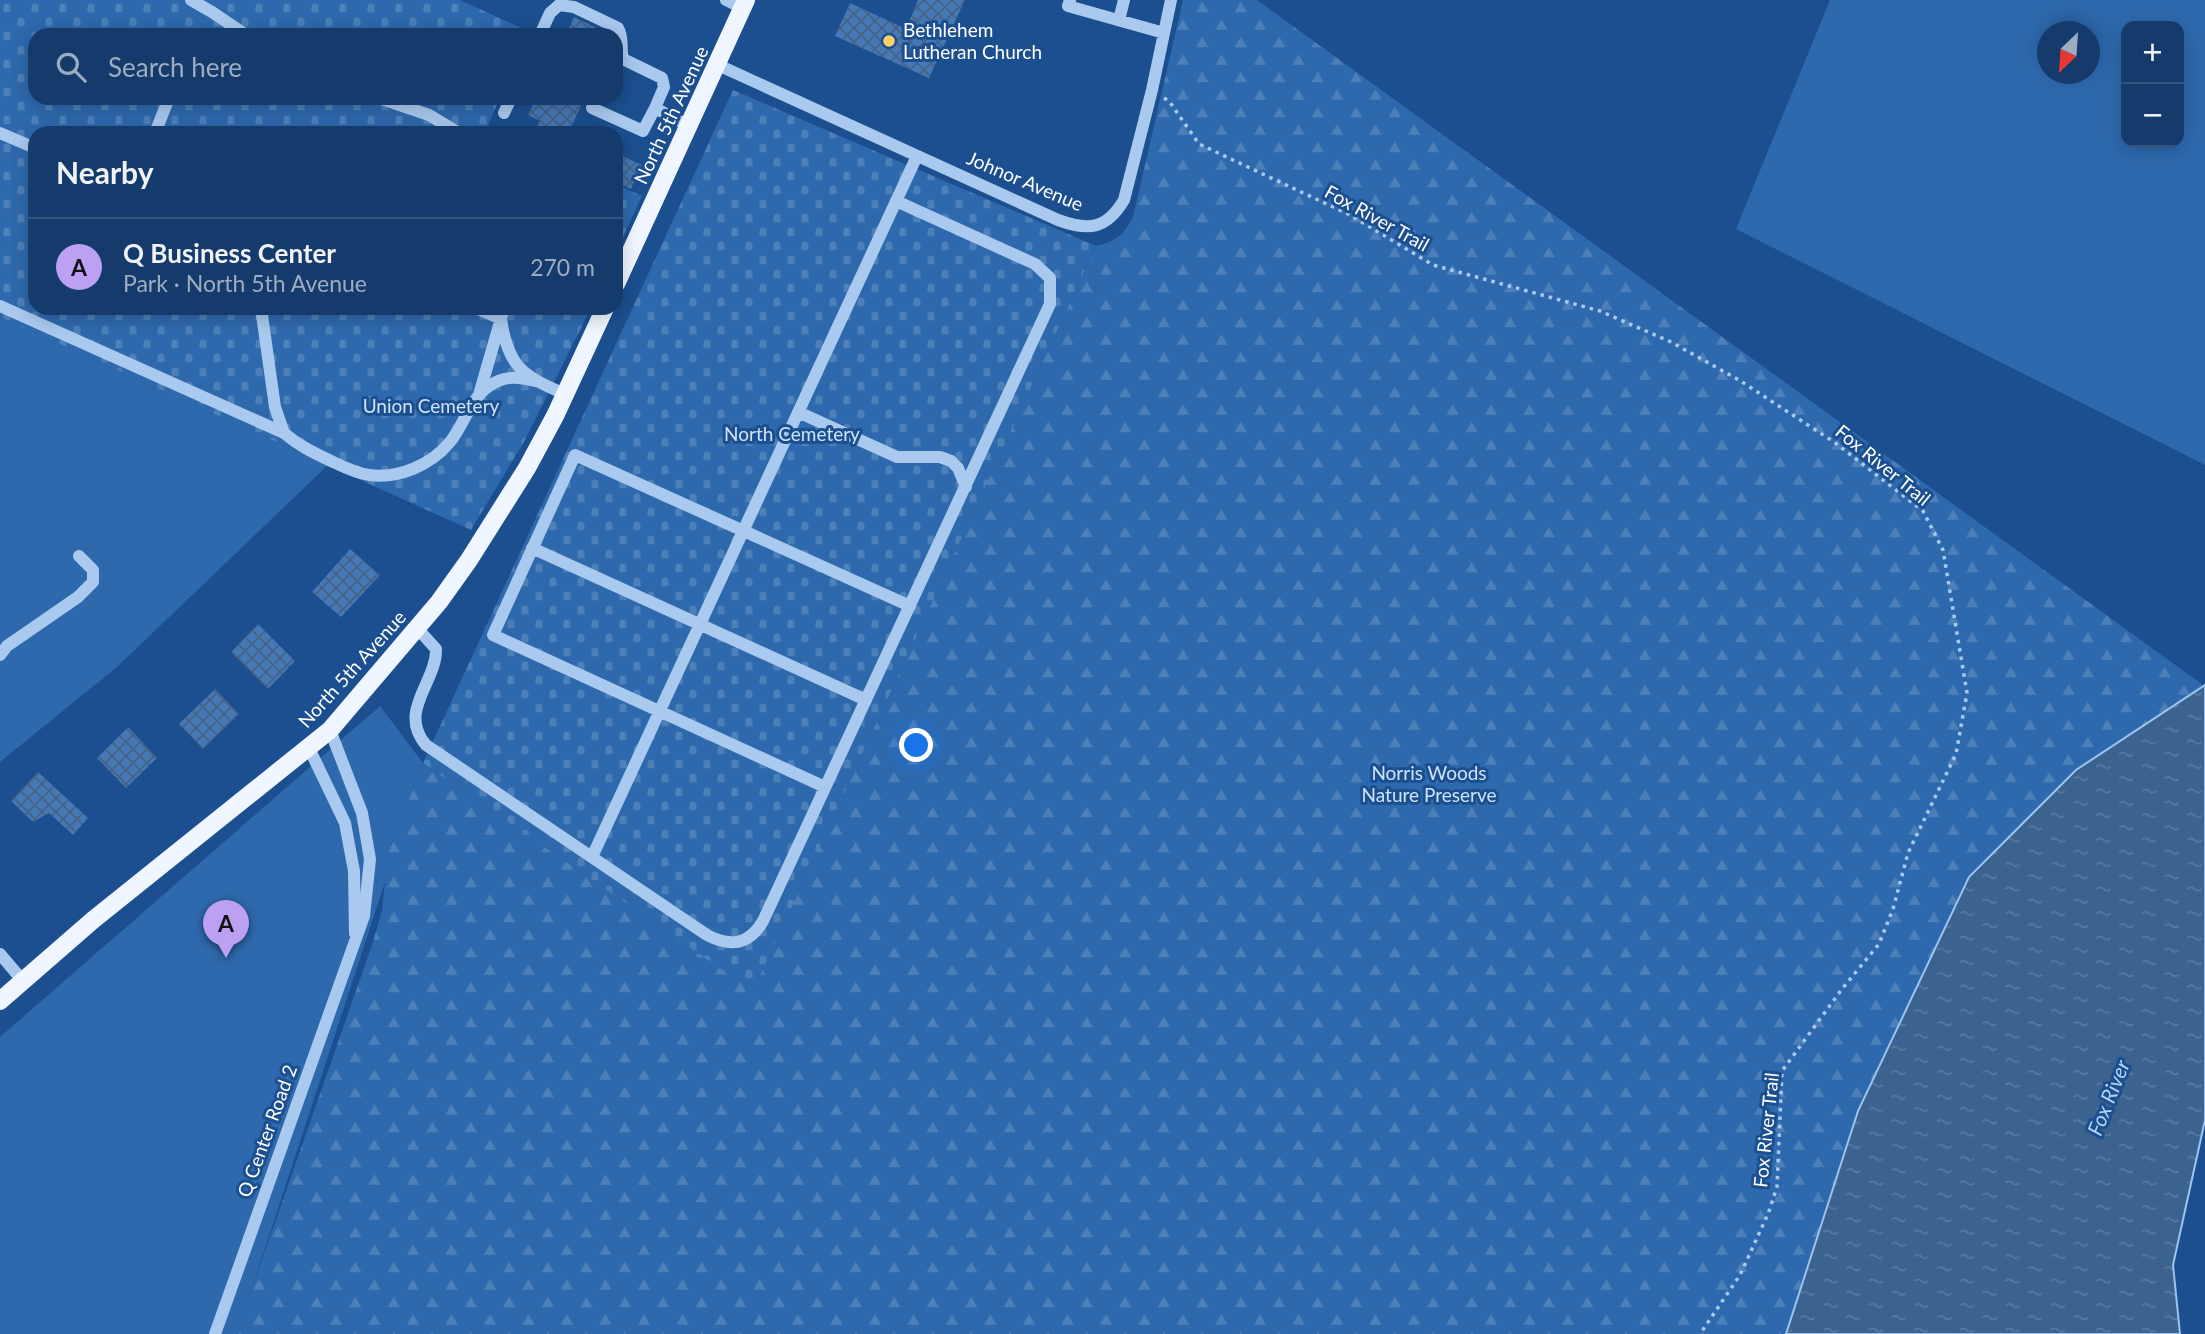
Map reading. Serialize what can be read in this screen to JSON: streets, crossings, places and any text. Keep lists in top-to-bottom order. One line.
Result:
{"streets":{"main road":["North 5th Avenue"],"street":["Johnor Avenue","Q Center Road 2"],"path":["Fox River Trail"]},"crossings":[["North 5th Avenue","Johnor Avenue"],["North 5th Avenue","Q Center Road 2"],["Johnor Avenue","Fox River Trail"]],"water":["Fox River"],"parks":["Union Cemetery","North Cemetery","Norris Woods Nature Preserve"],"places":["Bethlehem Lutheran Church"],"north":"bottom left","page":{"map_buttons":["+","−"],"search":"Search here","heading":"Nearby","list":[{"mark":"A","name":"Q Business Center","note":"Park · North 5th Avenue","value":"270 m"}],"pins":"A"}}
